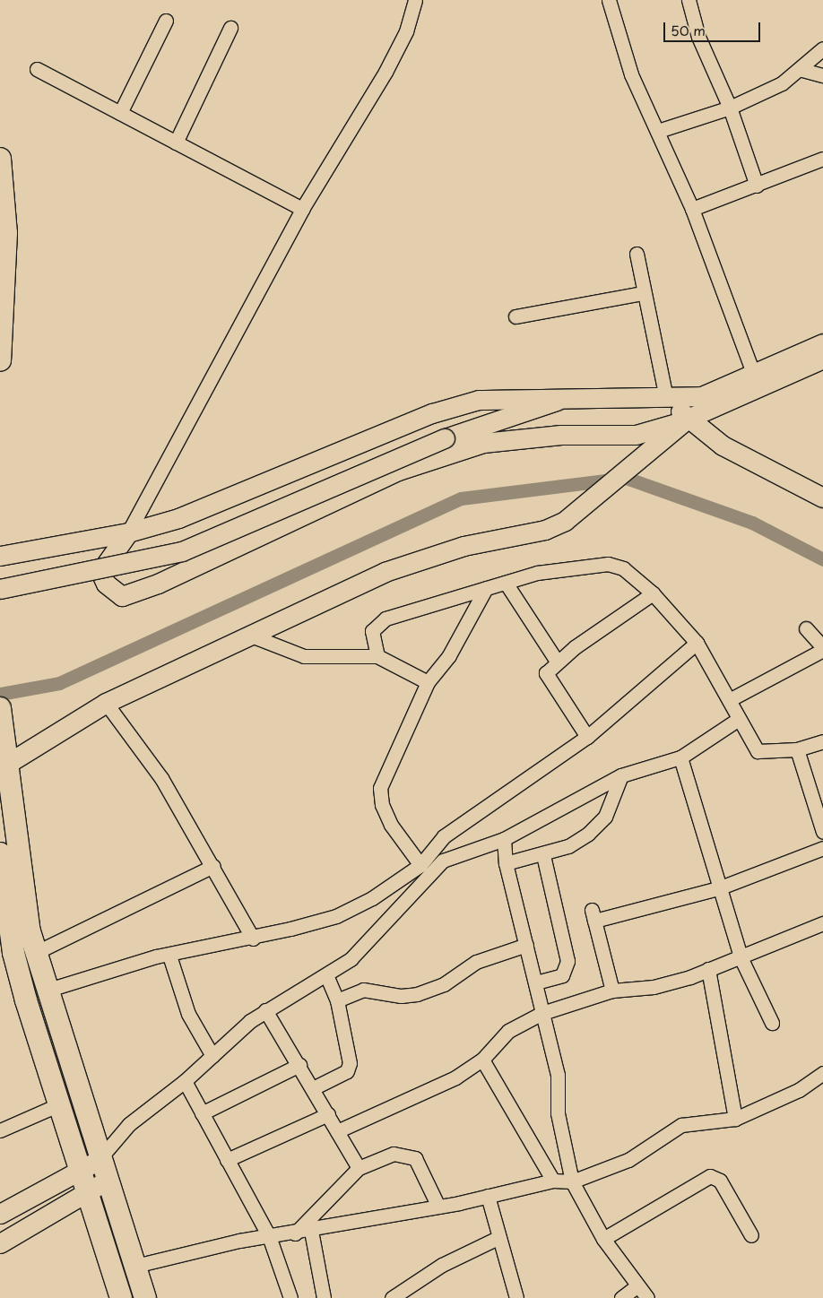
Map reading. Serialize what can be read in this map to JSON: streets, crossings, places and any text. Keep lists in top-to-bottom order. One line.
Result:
{"scale_bar":"50 m"}
